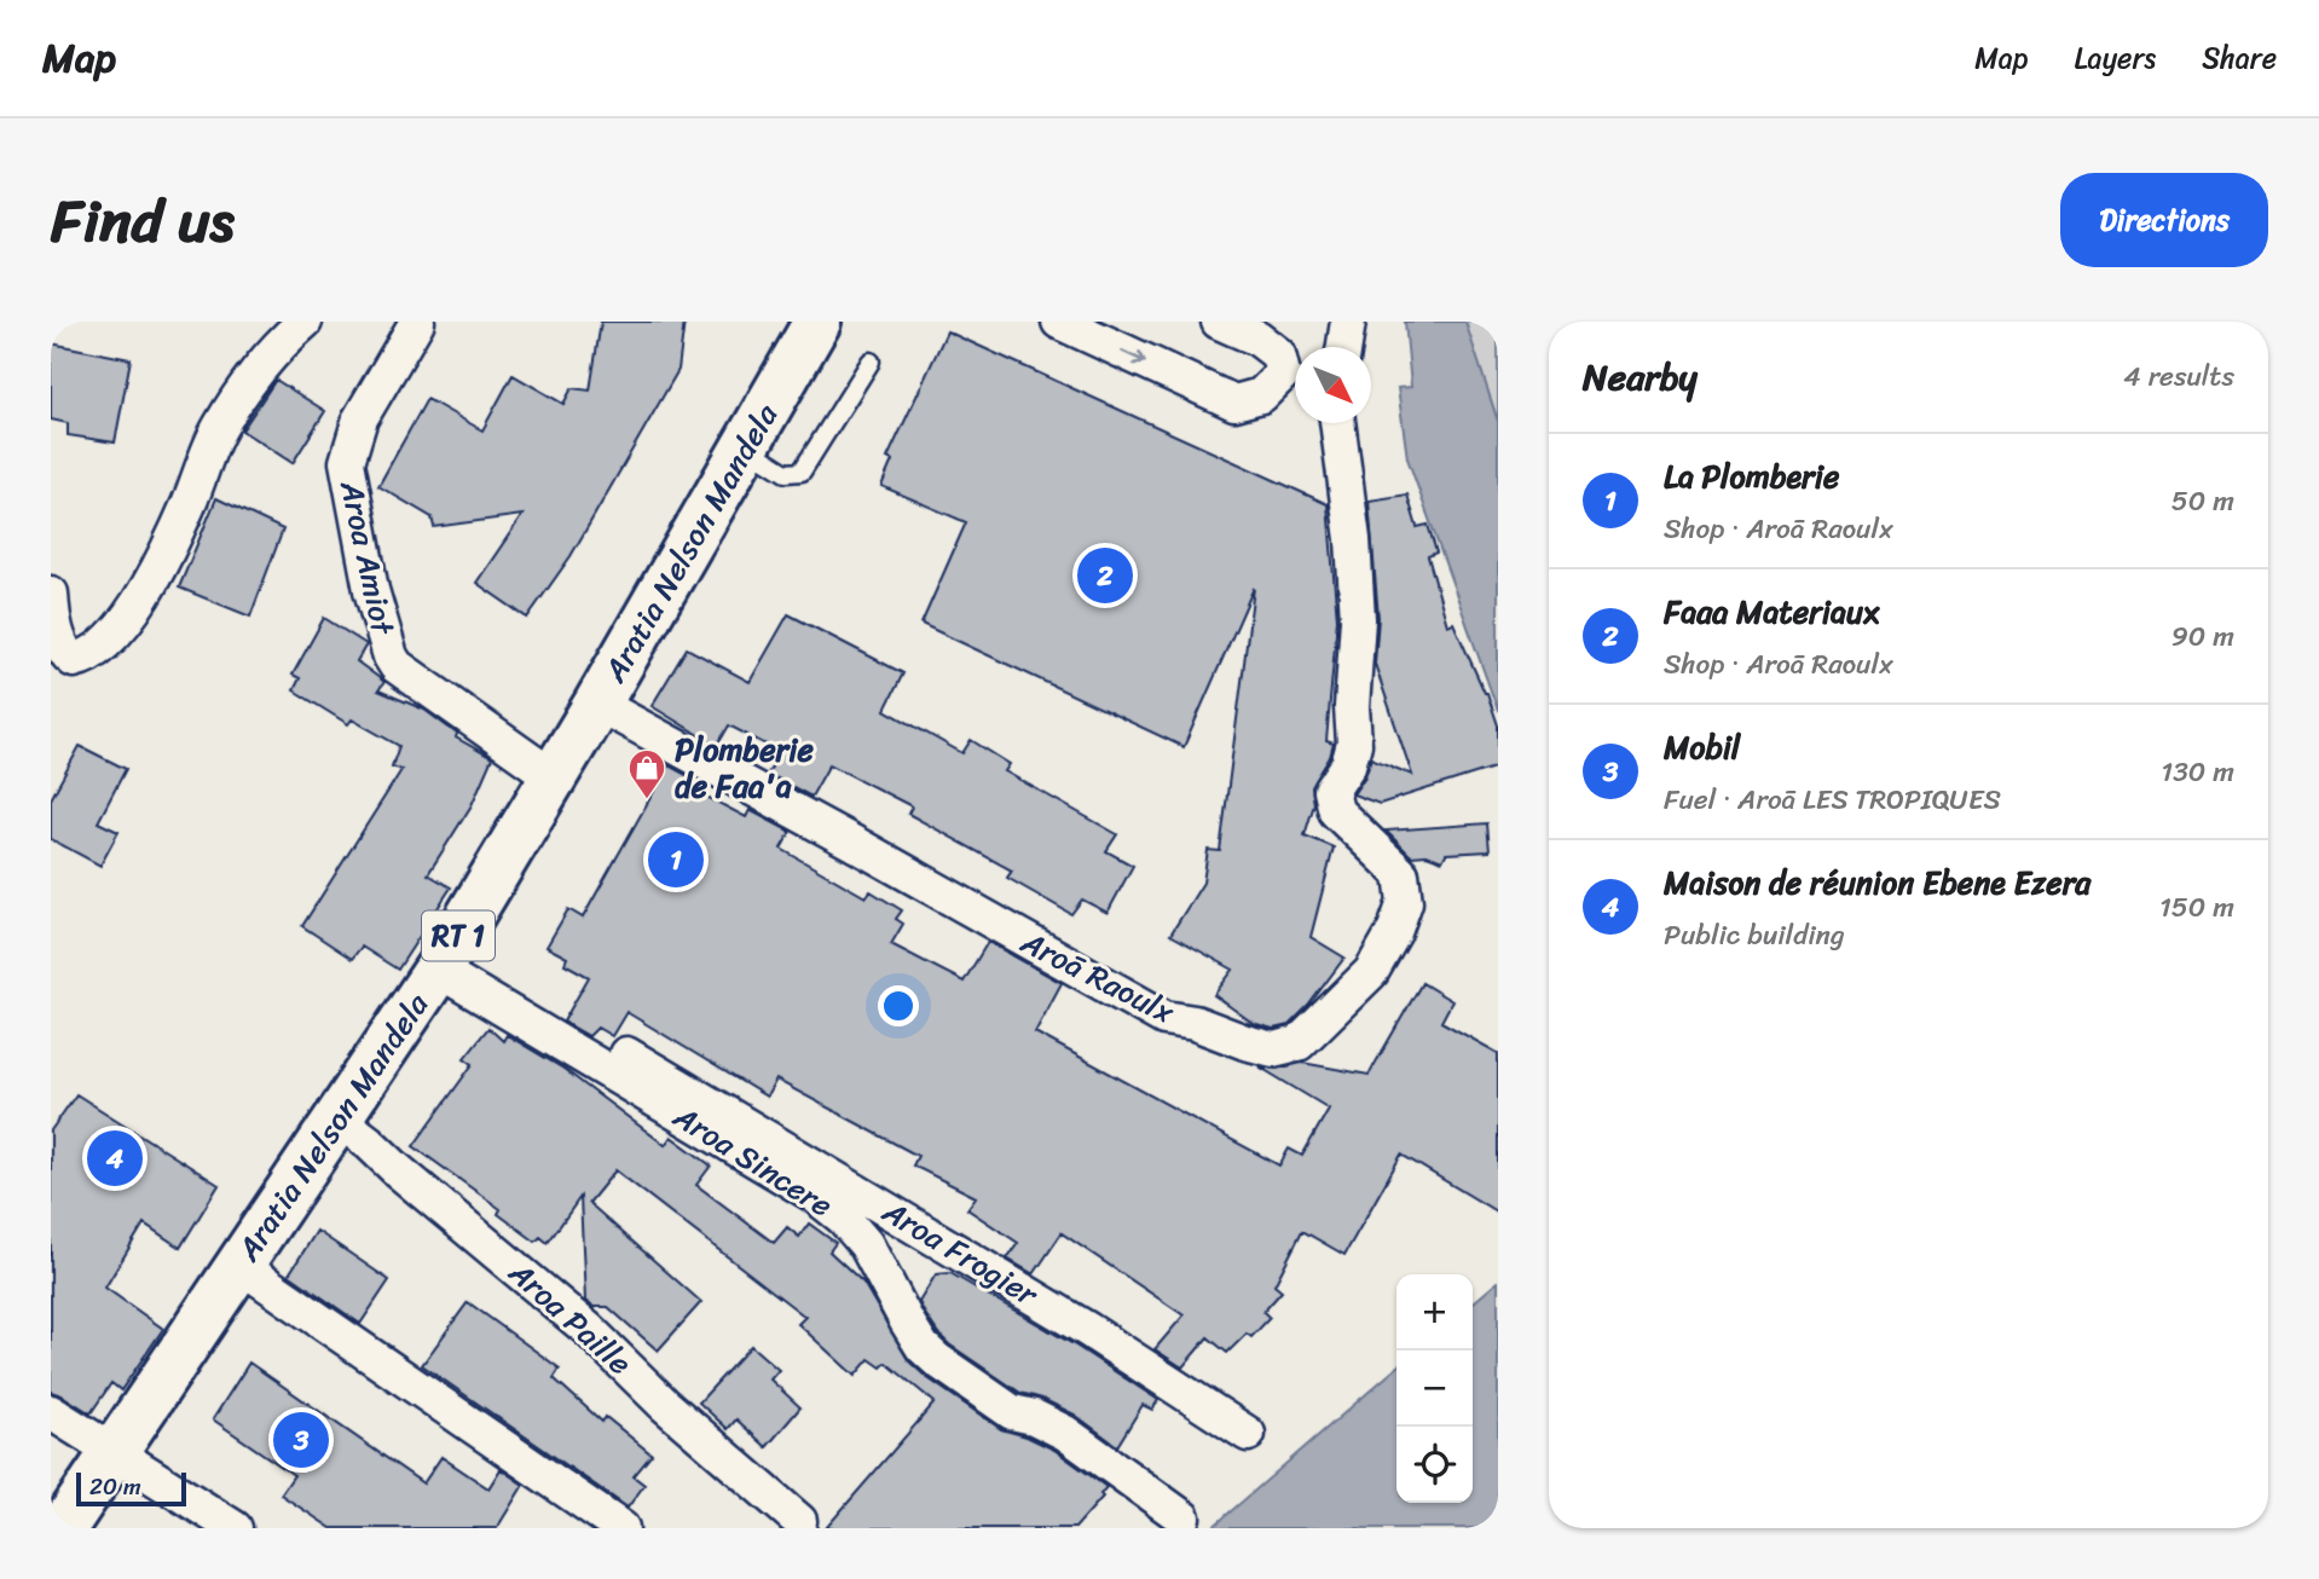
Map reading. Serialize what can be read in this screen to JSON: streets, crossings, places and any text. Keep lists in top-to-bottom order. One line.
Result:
{"streets":{"main road":["Aratia Nelson Mandela","RT 1"],"street":["Aroa Amiot","Aroā Raoulx","Aroa Sincere","Aroa Frogier","Aroa Paille"]},"crossings":[["Aratia Nelson Mandela","Aroa Amiot"],["Aratia Nelson Mandela","Aroā Raoulx"],["Aratia Nelson Mandela","Aroa Sincere"],["Aratia Nelson Mandela","Aroa Frogier"],["Aratia Nelson Mandela","Aroa Paille"],["Aroa Sincere","Aroa Frogier"]],"places":{"shop":["Plomberie de Faa'a"]},"scale_bar":"20 m","north":"bottom right","page":{"header":"Map","nav":["Map","Layers","Share"],"title":"Find us","buttons":"Directions","heading":["Nearby","4 results"],"list":[{"mark":"1","name":"La Plomberie","note":"Shop · Aroā Raoulx","value":"50 m"},{"mark":"2","name":"Faaa Materiaux","note":"Shop · Aroā Raoulx","value":"90 m"},{"mark":"3","name":"Mobil","note":"Fuel · Aroā LES TROPIQUES","value":"130 m"},{"mark":"4","name":"Maison de réunion Ebene Ezera","note":"Public building","value":"150 m"}],"pins":["2","1","4","3"],"map_buttons":["+","−"],"scale":"20 m"}}
